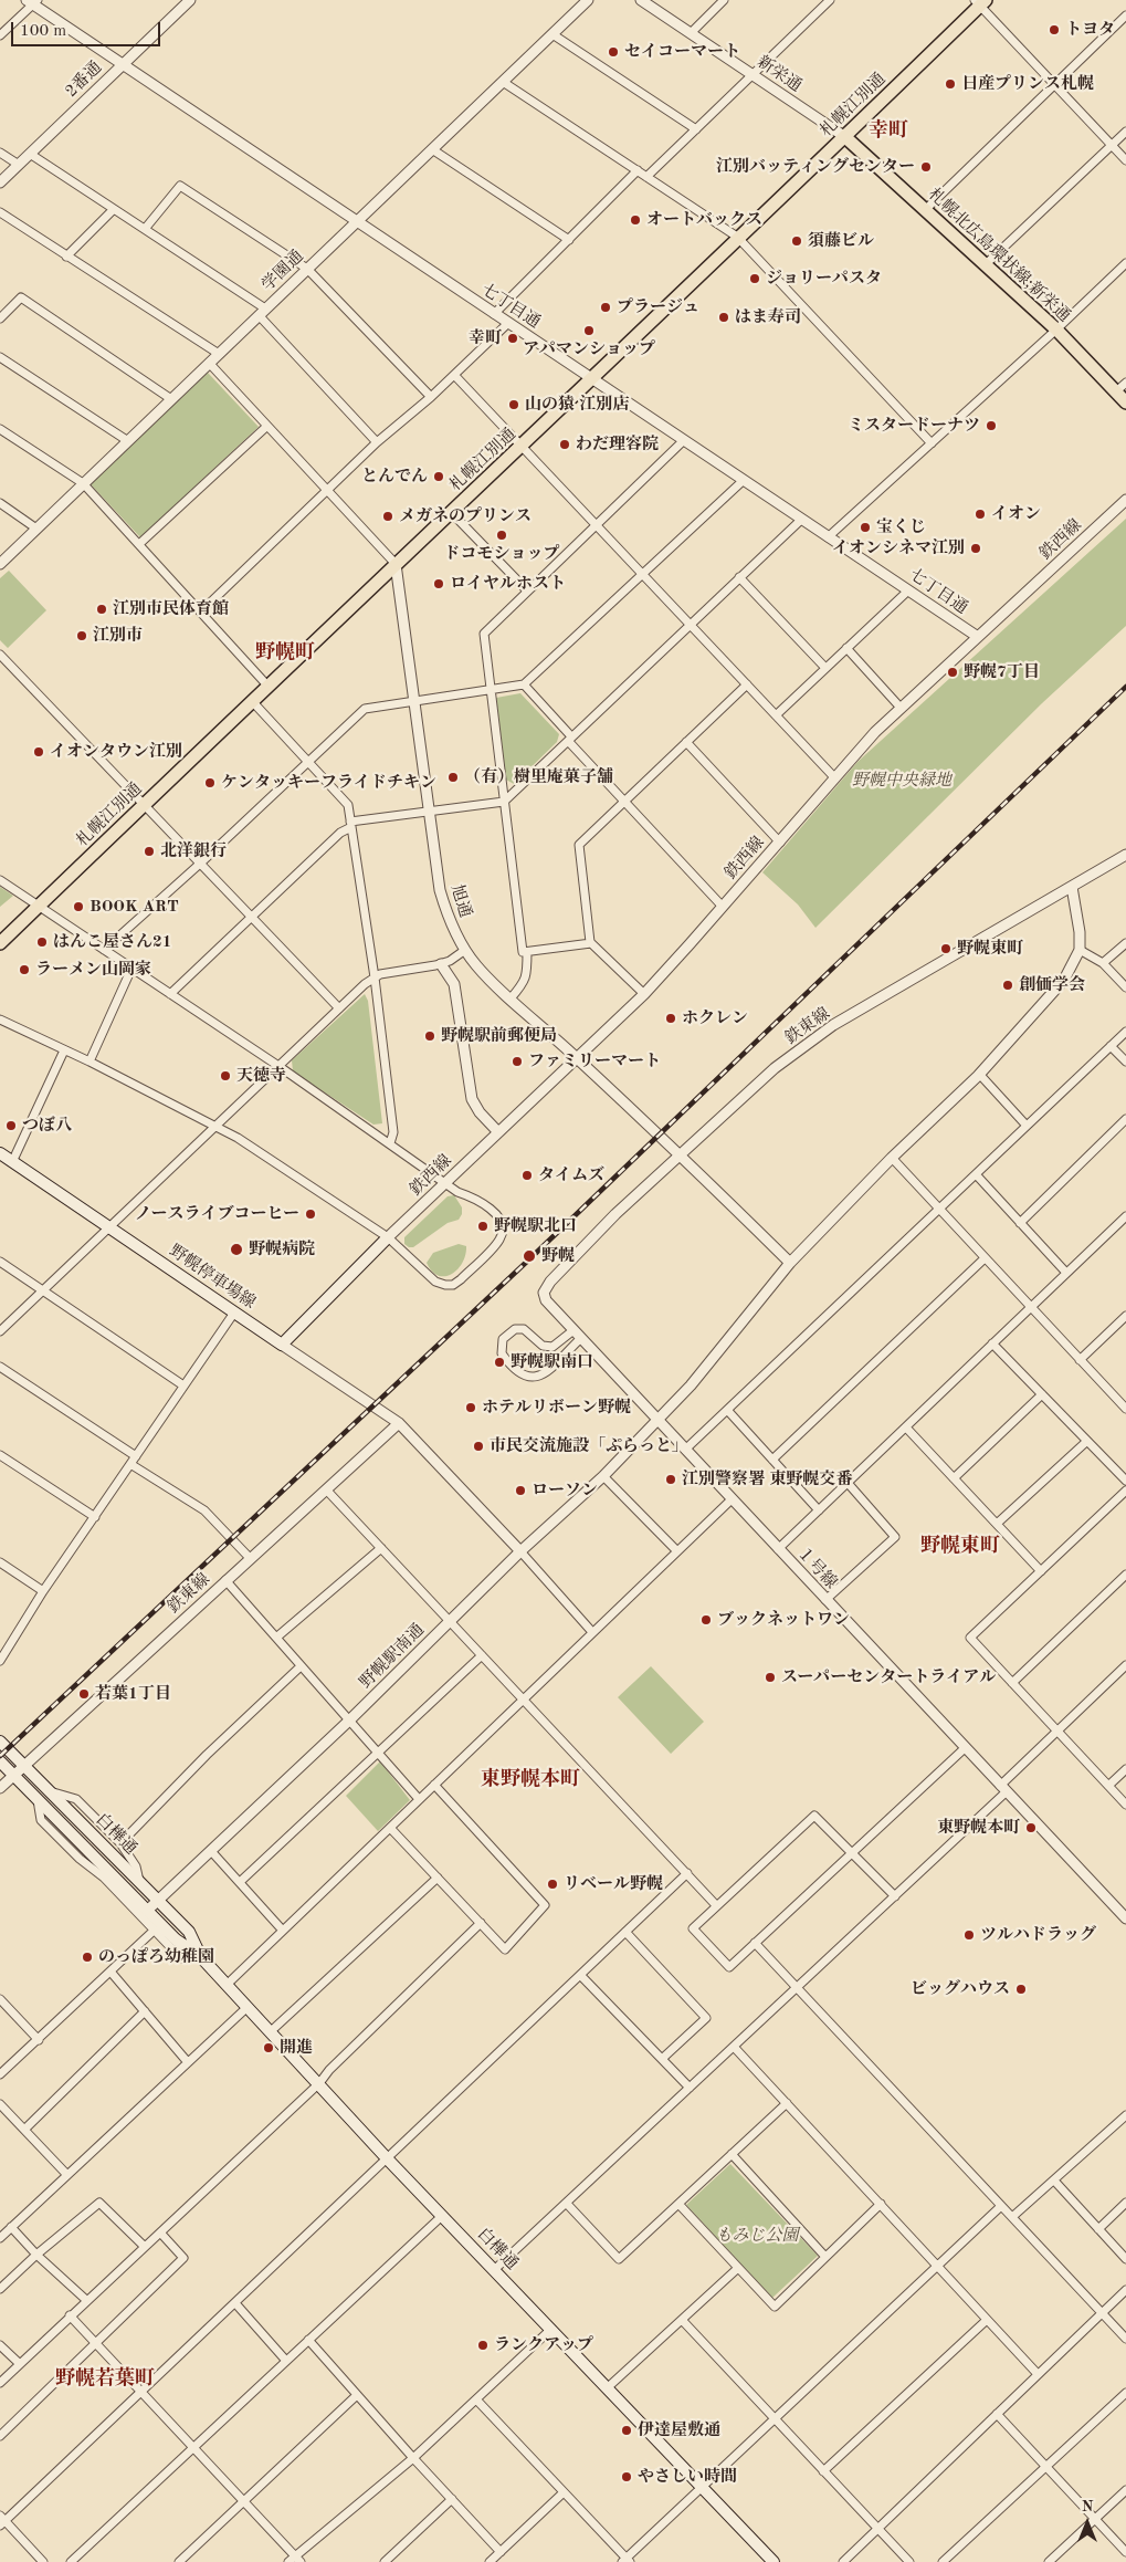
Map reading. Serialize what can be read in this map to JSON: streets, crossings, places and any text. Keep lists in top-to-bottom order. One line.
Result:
{"streets":{"main road":["札幌江別通","札幌北広島環状線;新栄通","野幌停車場線","白樺通"],"street":["新栄通","2番通","学園通","七丁目通","鉄西線","旭通","鉄東線","１号線","野幌駅南通"]},"crossings":[["新栄通","札幌江別通"],["新栄通","札幌北広島環状線;新栄通"],["2番通","七丁目通"],["札幌江別通","札幌北広島環状線;新栄通"],["札幌江別通","七丁目通"],["札幌江別通","旭通"],["学園通","七丁目通"],["七丁目通","鉄西線"],["鉄西線","旭通"],["旭通","鉄東線"],["旭通","野幌駅南通"],["鉄東線","１号線"],["鉄東線","白樺通"],["１号線","野幌駅南通"],["野幌駅南通","白樺通"]],"districts":["幸町","野幌町","野幌東町","東野幌本町","野幌若葉町"],"parks":["野幌中央緑地","もみじ公園"],"places":["トヨタ","セイコーマート","日産プリンス札幌","江別バッティングセンター","オートバックス","須藤ビル","ジョリーパスタ","プラージュ","はま寿司","アパマンショップ","幸町","山の猿 江別店","ミスタードーナツ","わだ理容院","とんでん","イオン","メガネのプリンス","宝くじ","ドコモショップ","イオンシネマ江別","ロイヤルホスト","江別市民体育館","江別市","野幌7丁目","イオンタウン江別","（有）樹里庵菓子舗","ケンタッキーフライドチキン","北洋銀行","BOOK ART","はんこ屋さん21","野幌東町","ラーメン山岡家","創価学会","ホクレン","野幌駅前郵便局","ファミリーマート","天徳寺","つぼ八","タイムズ","ノースライブコーヒー","野幌駅北口","野幌病院","野幌","野幌駅南口","ホテルリボーン野幌","市民交流施設「ぷらっと」","江別警察署 東野幌交番","ローソン","ブックネットワン","スーパーセンタートライアル","若葉1丁目","東野幌本町","リベール野幌","ツルハドラッグ","のっぽろ幼稚園","ビッグハウス","開進","ランクアップ","伊達屋敷通","やさしい時間"],"scale_bar":"100 m","north":"top"}
